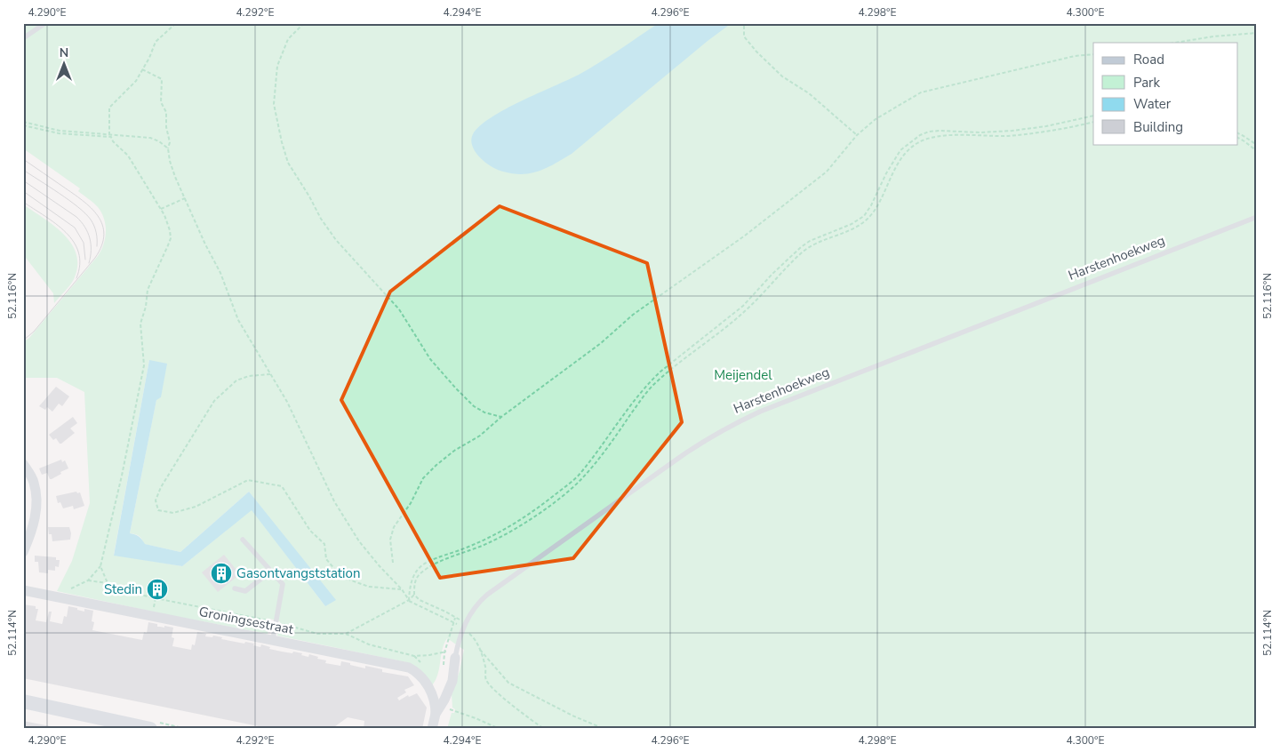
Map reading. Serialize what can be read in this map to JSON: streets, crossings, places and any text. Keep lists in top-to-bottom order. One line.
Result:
{"streets":{"street":["Harstenhoekweg","Groningsestraat"]},"crossings":[["Harstenhoekweg","Groningsestraat"]],"parks":["Meijendel"],"places":{"building":["Gasontvangststation","Stedin"]},"legend":["Road","Park","Water","Building"],"north":"top","coordinates":["4.290°E","4.292°E","4.294°E","4.296°E","4.298°E","4.300°E","52.116°N","52.114°N"]}
